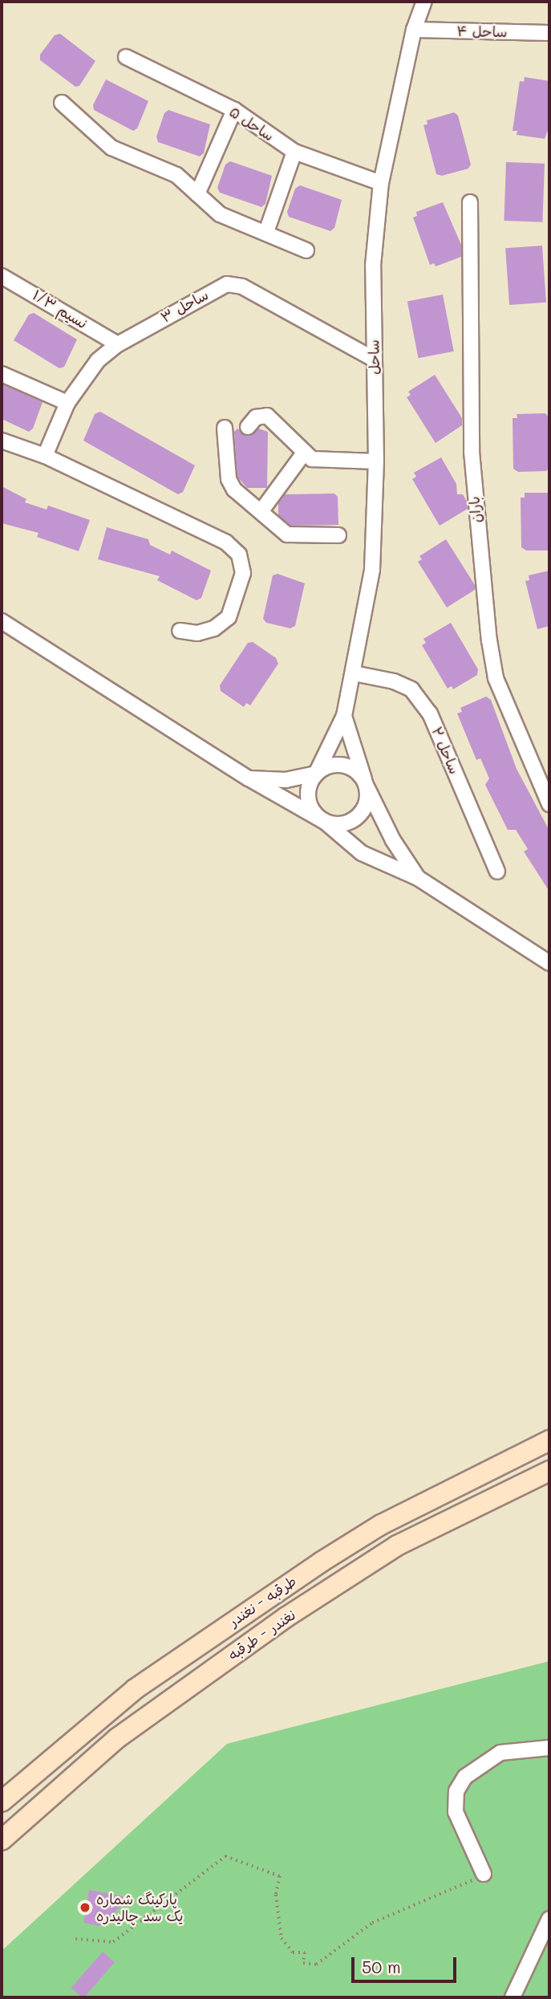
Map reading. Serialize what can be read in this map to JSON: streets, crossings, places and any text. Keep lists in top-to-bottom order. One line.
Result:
{"streets":{"street":["ساحل ۴","ساحل ۵","ساحل ۳","نسیم ۱/۳","ساحل","باران","ساحل ۲","طرقبه - نغندر","نغندر - طرقبه"]},"crossings":[["ساحل ۴","ساحل"],["ساحل ۵","ساحل"],["ساحل ۳","نسیم ۱/۳"],["ساحل ۳","ساحل"],["ساحل","ساحل ۲"]],"places":["پارکینگ شماره یک سد چالیدره"],"scale_bar":"50 m"}
